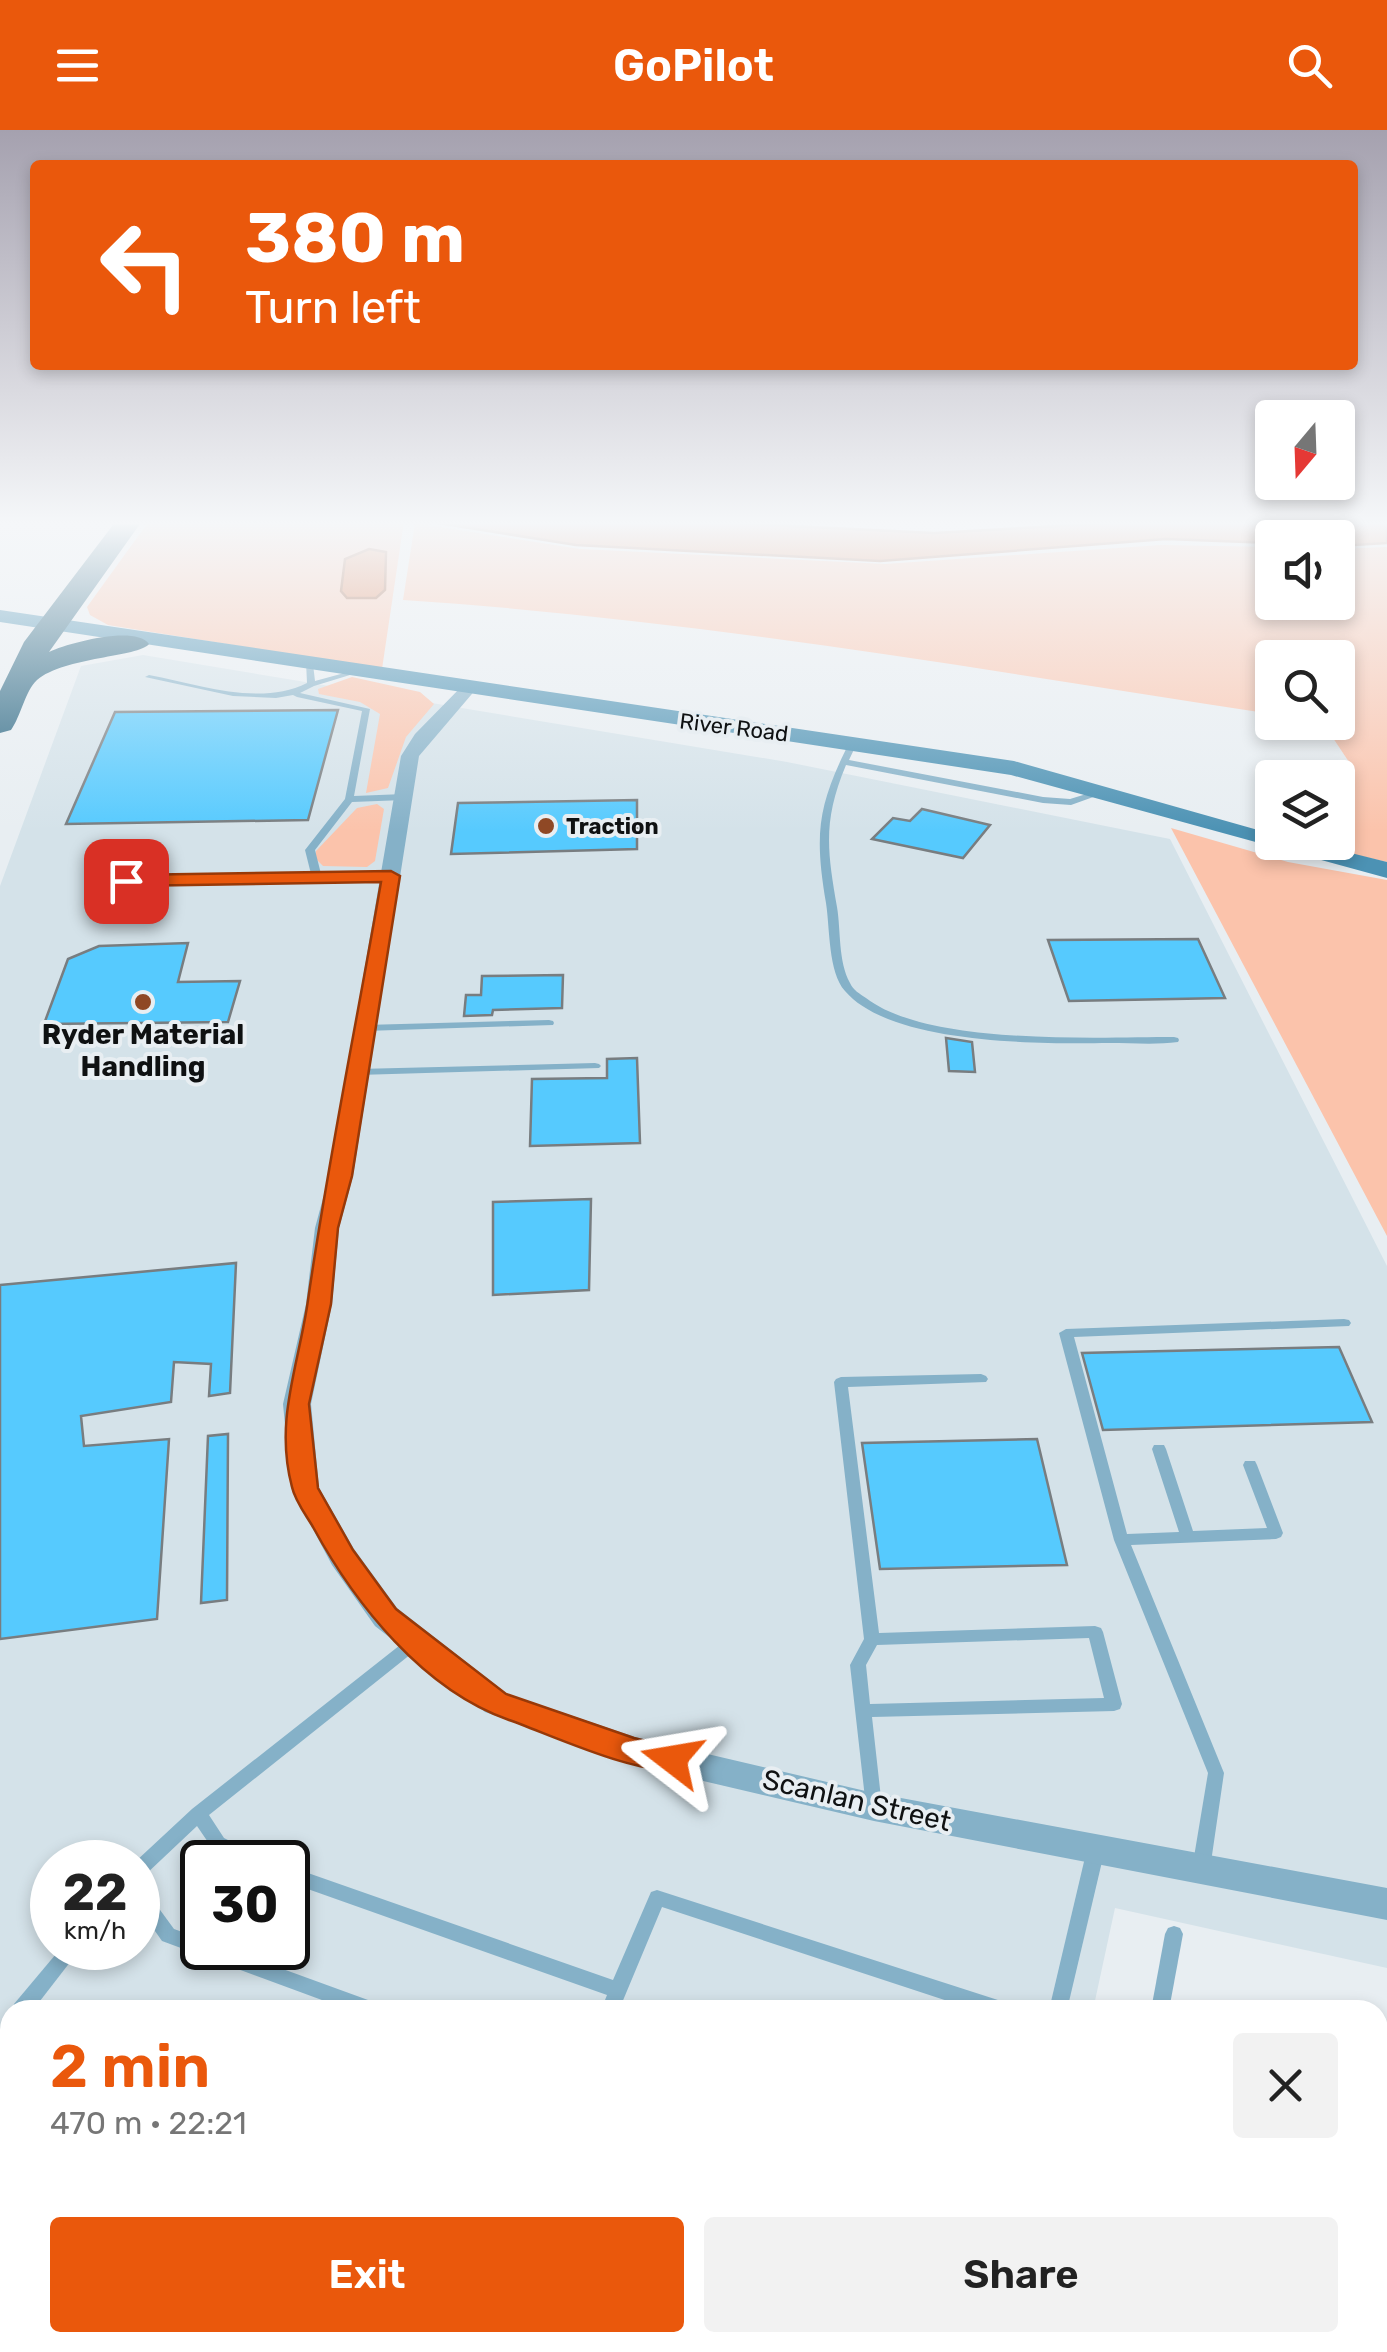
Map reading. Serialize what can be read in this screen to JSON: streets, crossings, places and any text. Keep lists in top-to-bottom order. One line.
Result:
{"streets":{"street":["River Road","Scanlan Street"]},"crossings":[["River Road","Scanlan Street"]],"places":["Traction","Ryder Material Handling"],"north":"bottom","page":{"header":"GoPilot","turn":["380 m","Turn left"],"speed":"22 km/h","limit":"30","heading":["2 min","470 m · 22:21"],"buttons":["Exit","Share"]}}
